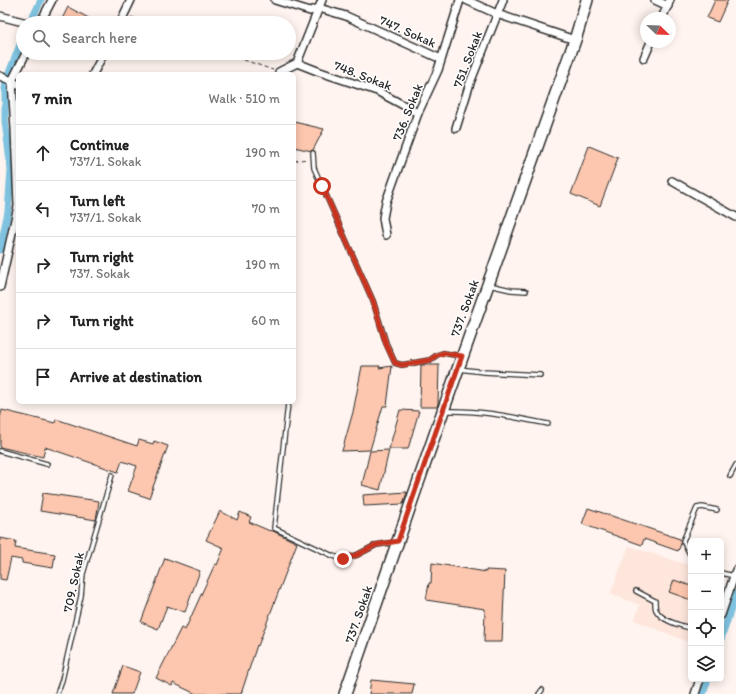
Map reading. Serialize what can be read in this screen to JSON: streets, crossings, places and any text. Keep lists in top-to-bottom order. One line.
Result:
{"streets":{"street":["747. Sokak","751. Sokak","748. Sokak","736. Sokak","737. Sokak"],"lane":["709. Sokak"]},"crossings":[["747. Sokak","736. Sokak"],["748. Sokak","736. Sokak"]],"north":"bottom right","page":{"search":"Search here","heading":["7 min","Walk · 510 m"],"list":[["Continue","737/1. Sokak","190 m"],["Turn left","737/1. Sokak","70 m"],["Turn right","737. Sokak","190 m"],["Turn right","60 m"],"Arrive at destination"],"map_buttons":["+","−"]}}
